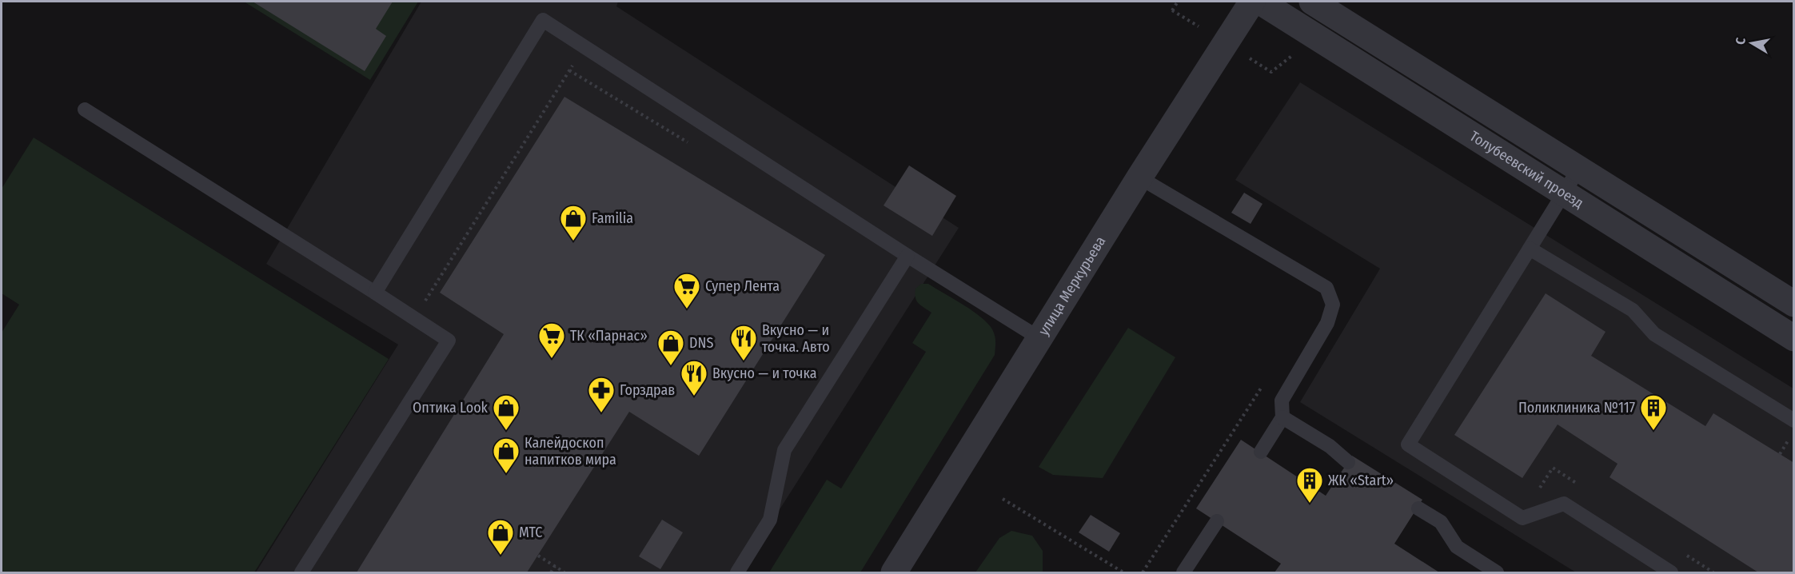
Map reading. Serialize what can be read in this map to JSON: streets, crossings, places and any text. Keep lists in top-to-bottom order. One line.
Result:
{"streets":{"street":["Толубеевский проезд","улица Меркурьева"]},"places":{"shop":["Familia","DNS","Оптика Look","Калейдоскоп напитков мира","МТС"],"supermarket":["Супер Лента","ТК «Парнас»"],"restaurant":["Вкусно — и точка. Авто","Вкусно — и точка"],"pharmacy":["Горздрав"],"building":["Поликлиника №117","ЖК «Start»"]},"north":"left"}
